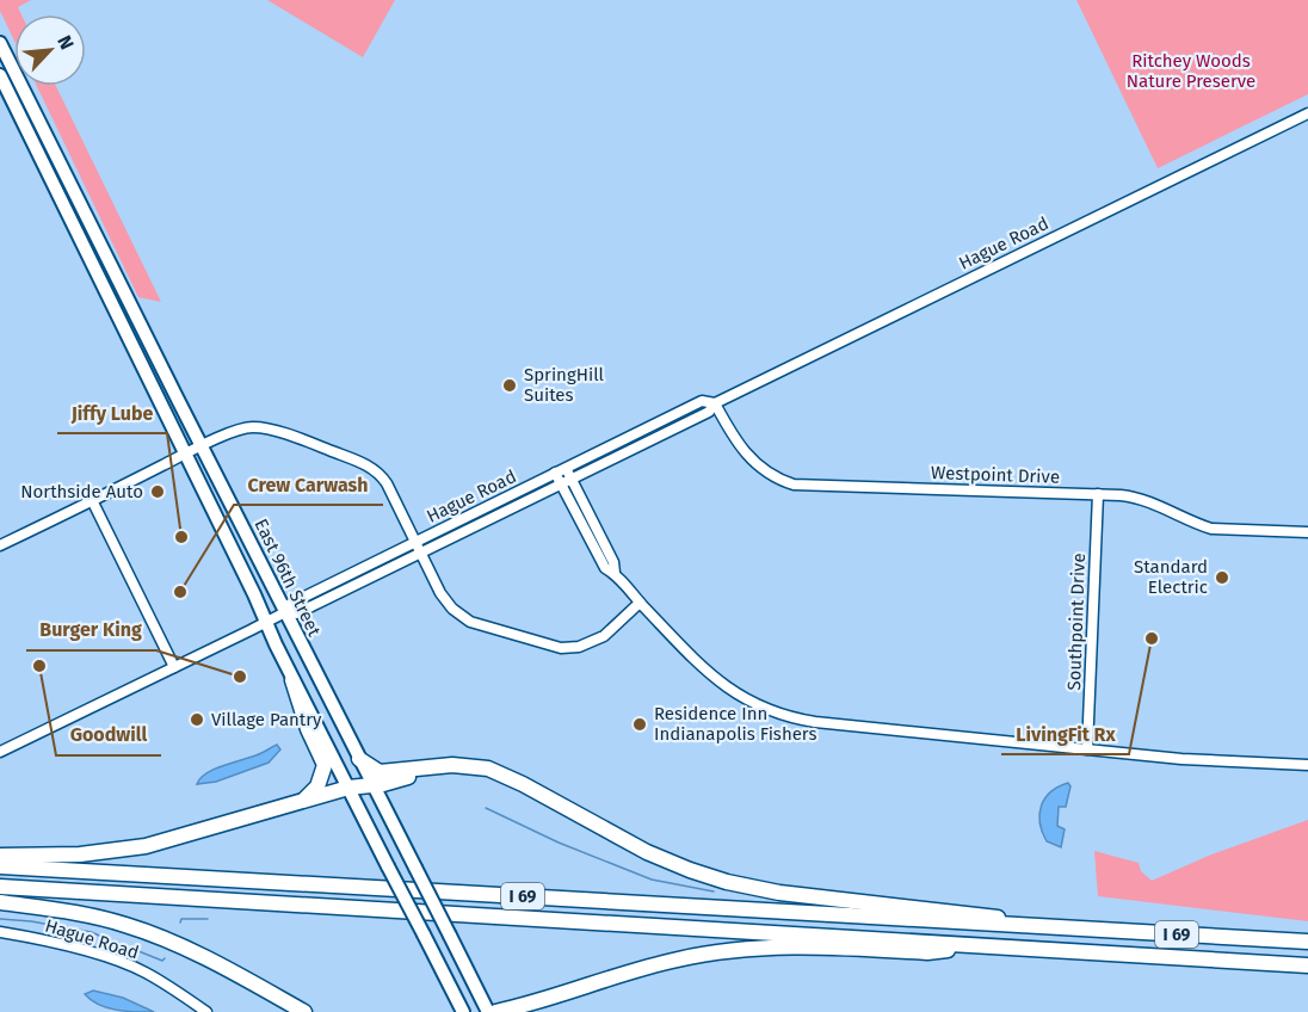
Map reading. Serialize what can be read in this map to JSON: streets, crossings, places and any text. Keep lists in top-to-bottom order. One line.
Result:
{"streets":{"highway":["I 69"],"main road":["East 96th Street"],"street":["Hague Road","Westpoint Drive","Southpoint Drive"]},"crossings":[["Hague Road","Westpoint Drive"],["Hague Road","East 96th Street"],["Westpoint Drive","Southpoint Drive"]],"parks":["Ritchey Woods Nature Preserve"],"places":["SpringHill Suites","Northside Auto","Jiffy Lube","Standard Electric","Crew Carwash","LivingFit Rx","Goodwill","Burger King","Village Pantry","Residence Inn Indianapolis Fishers"],"north":"top right"}
